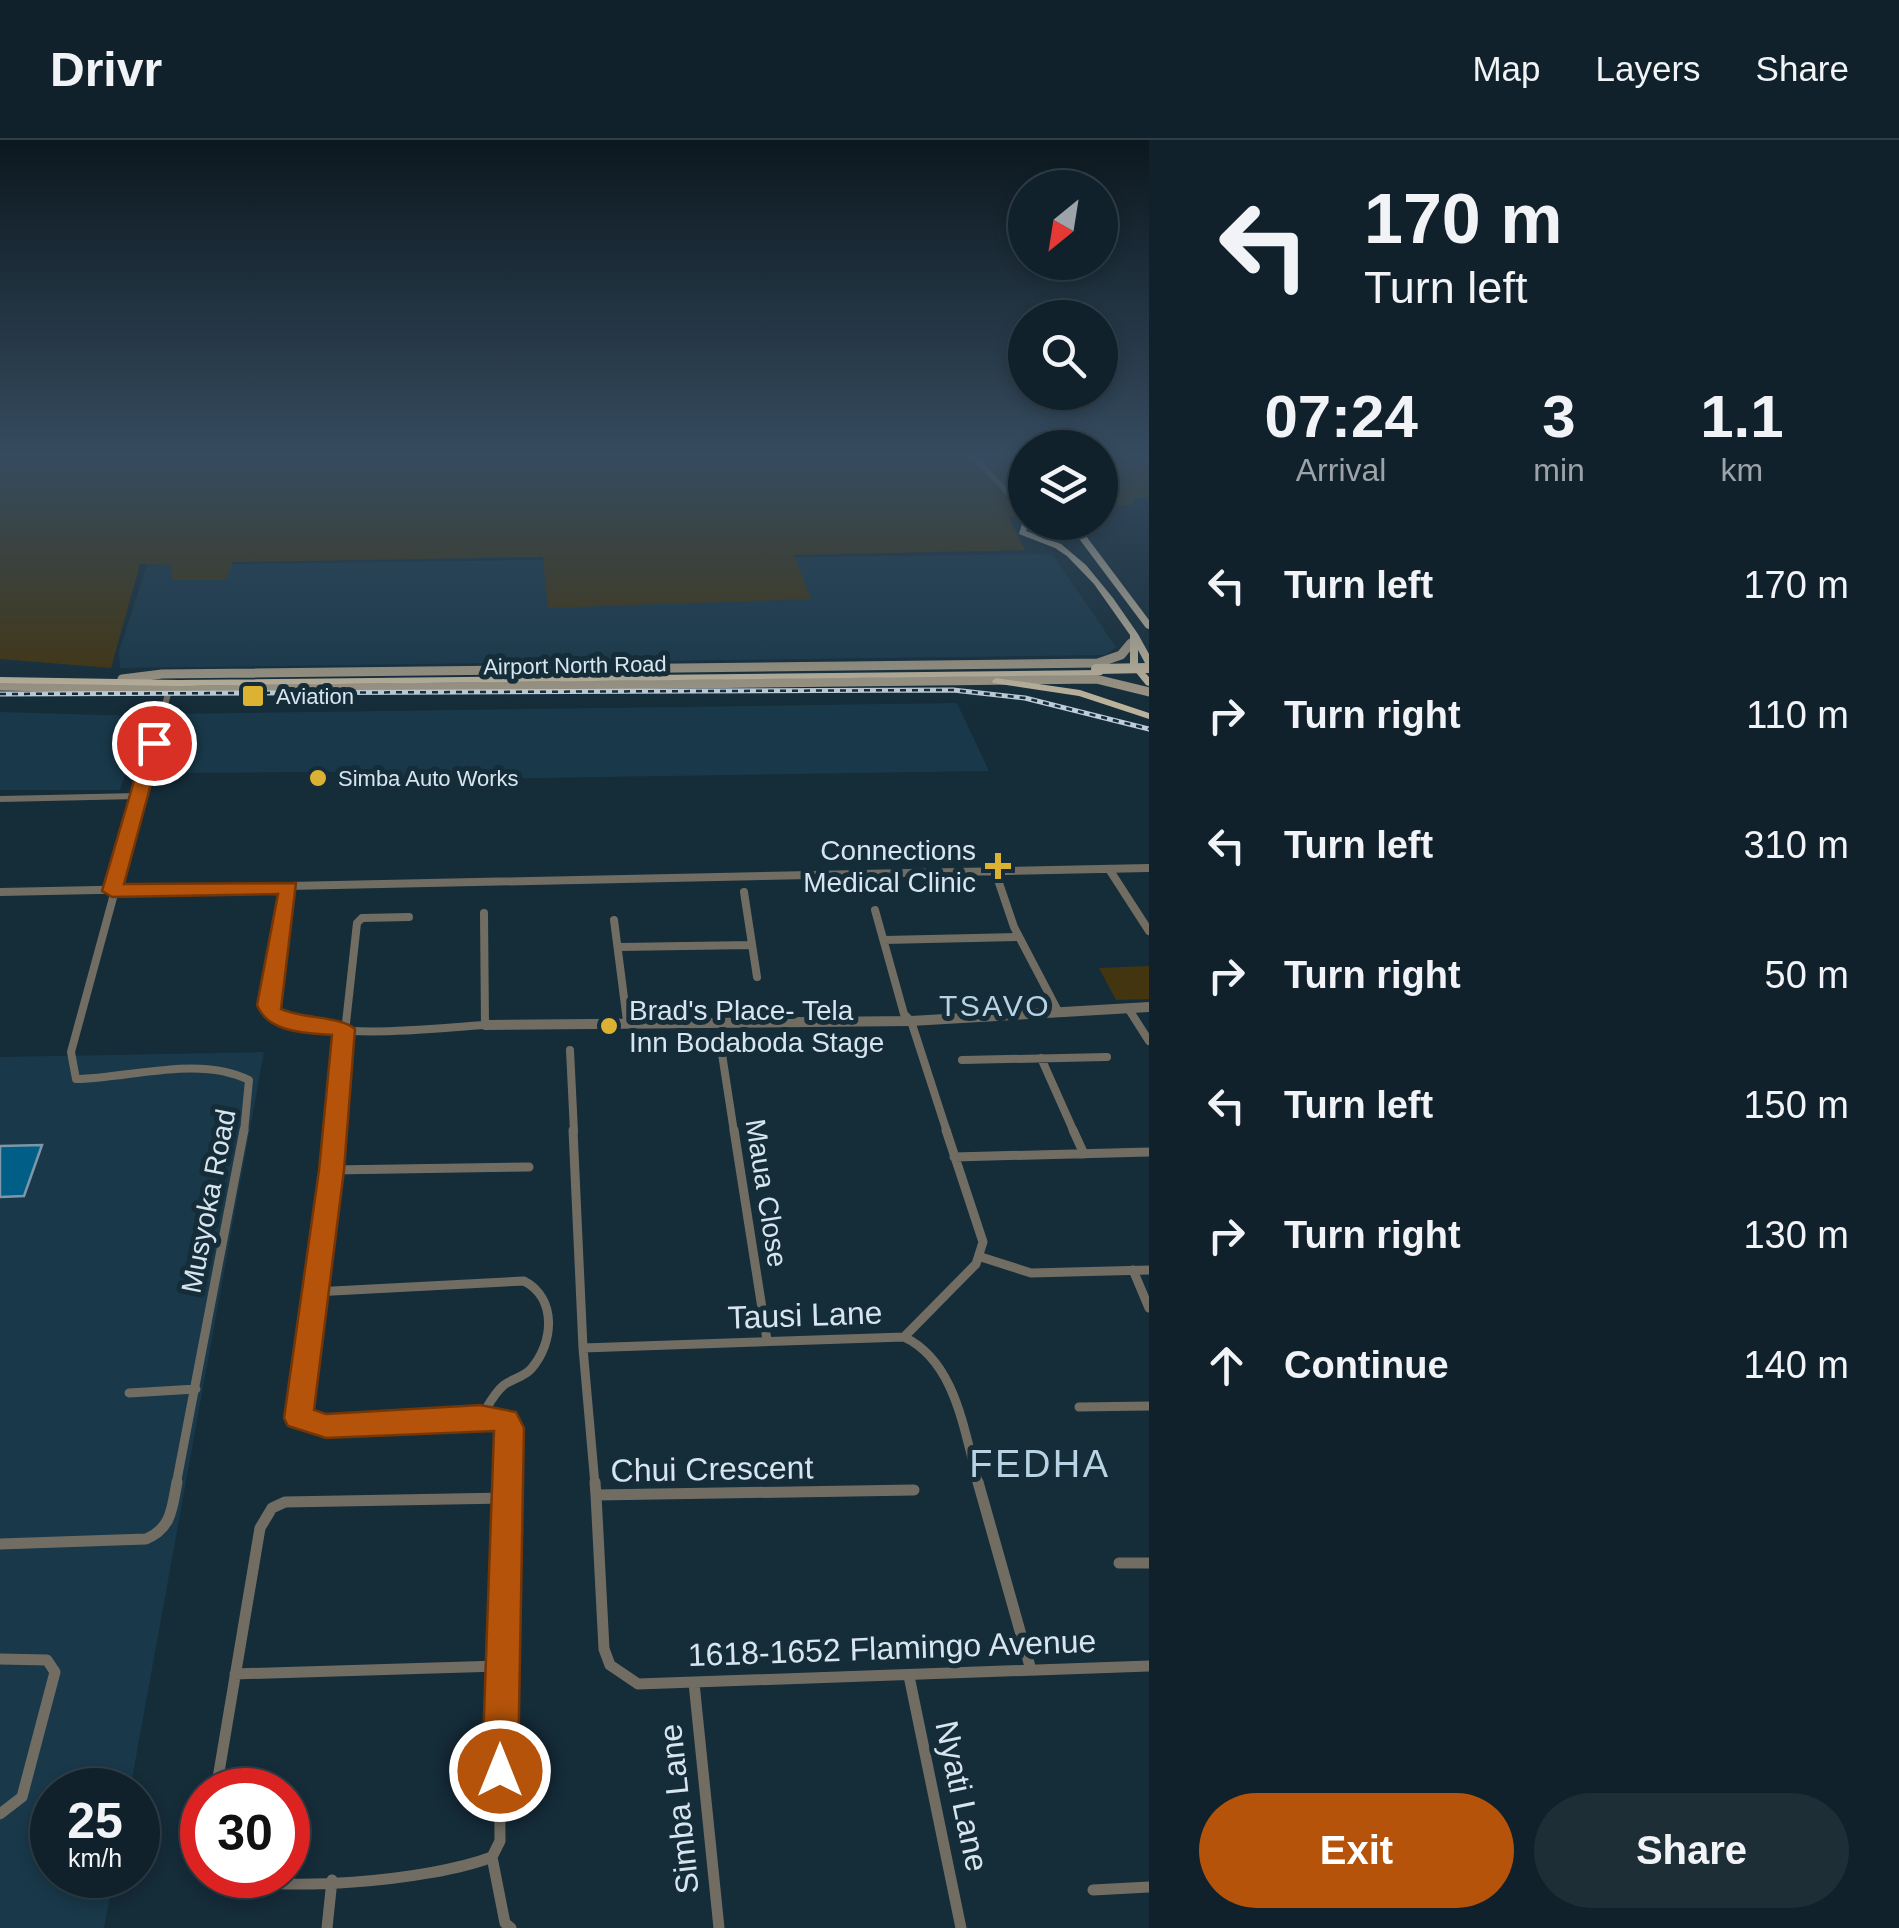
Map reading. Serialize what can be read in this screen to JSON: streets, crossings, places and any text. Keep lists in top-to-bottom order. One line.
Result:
{"streets":{"main road":["Airport North Road"],"street":["Maua Close","Musyoka Road","Tausi Lane","Chui Crescent","1618-1652 Flamingo Avenue","Nyati Lane","Simba Lane"]},"crossings":[["Maua Close","Tausi Lane"],["Tausi Lane","1618-1652 Flamingo Avenue"],["Chui Crescent","1618-1652 Flamingo Avenue"],["1618-1652 Flamingo Avenue","Nyati Lane"],["1618-1652 Flamingo Avenue","Simba Lane"]],"districts":["TSAVO","FEDHA"],"places":{"transit":["Aviation"],"other":["Simba Auto Works","Brad's Place- Tela Inn Bodaboda Stage"],"health":["Connections Medical Clinic"]},"north":"bottom left","page":{"header":"Drivr","nav":["Map","Layers","Share"],"turn":["170 m","Turn left"],"eta":["07:24","Arrival","3","min","1.1","km"],"list":[{"name":"Turn left","value":"170 m"},{"name":"Turn right","value":"110 m"},{"name":"Turn left","value":"310 m"},{"name":"Turn right","value":"50 m"},{"name":"Turn left","value":"150 m"},{"name":"Turn right","value":"130 m"},{"name":"Continue","value":"140 m"}],"speed":"25 km/h","limit":"30","buttons":["Exit","Share"]}}
